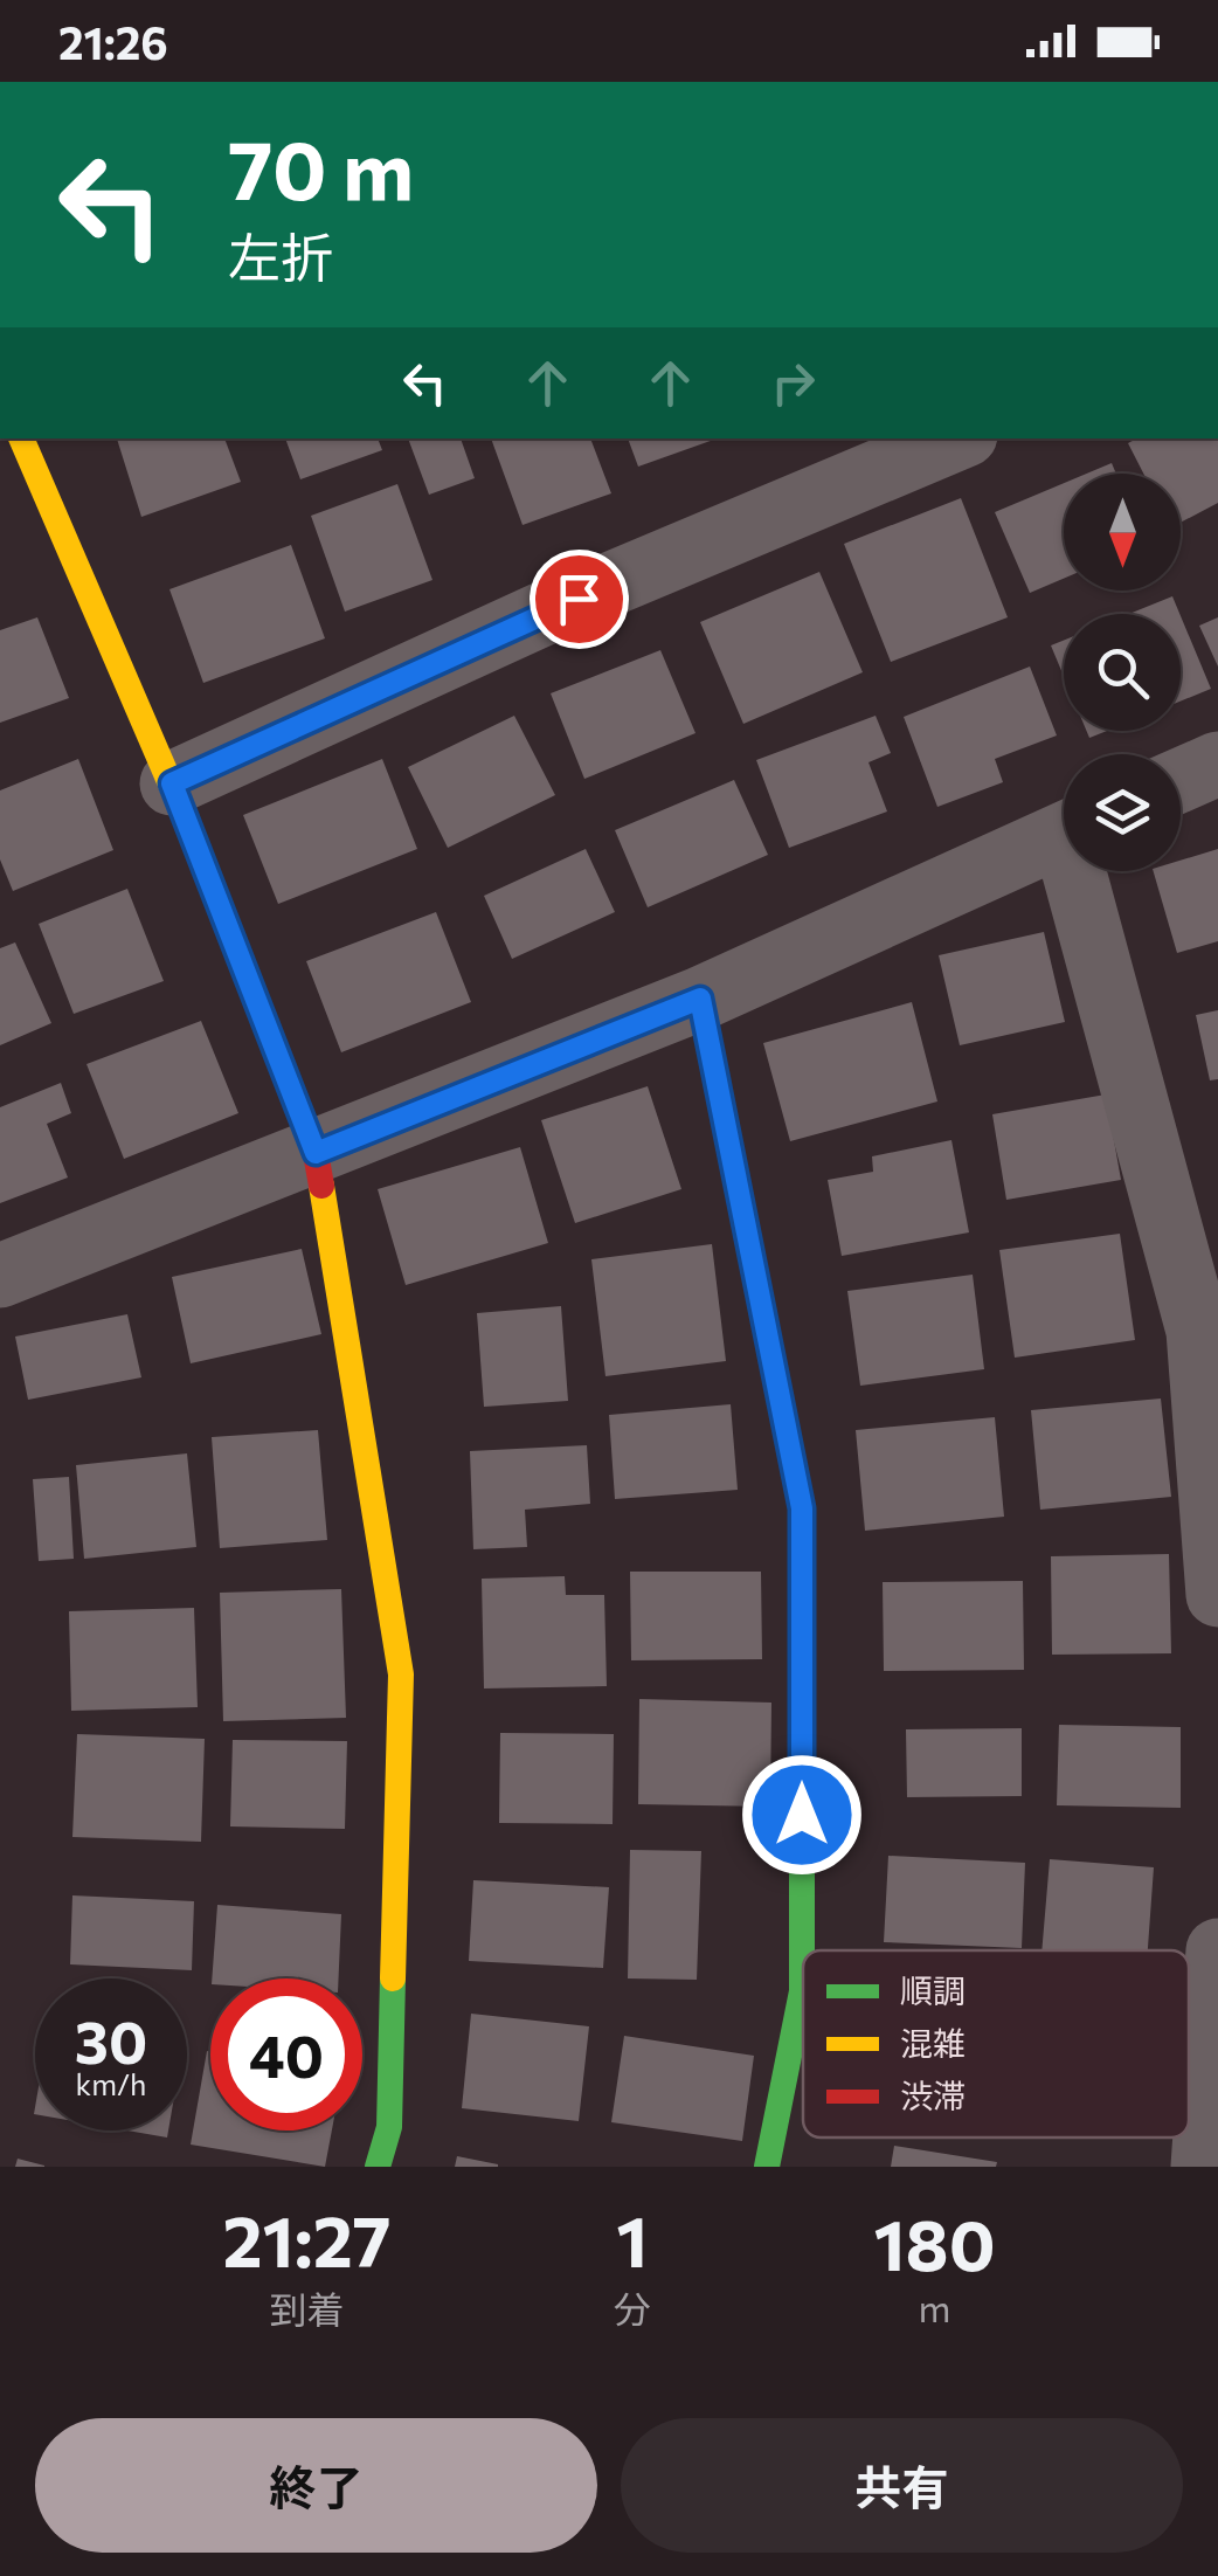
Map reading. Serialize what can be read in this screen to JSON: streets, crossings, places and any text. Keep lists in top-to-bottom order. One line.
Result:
{"legend":["順調","混雑","渋滞"],"north":"bottom","page":{"status":"21:26","turn":["70 m","左折"],"speed":"30 km/h","limit":"40","eta":["21:27","到着","1","分","180","m"],"buttons":["終了","共有"]}}
